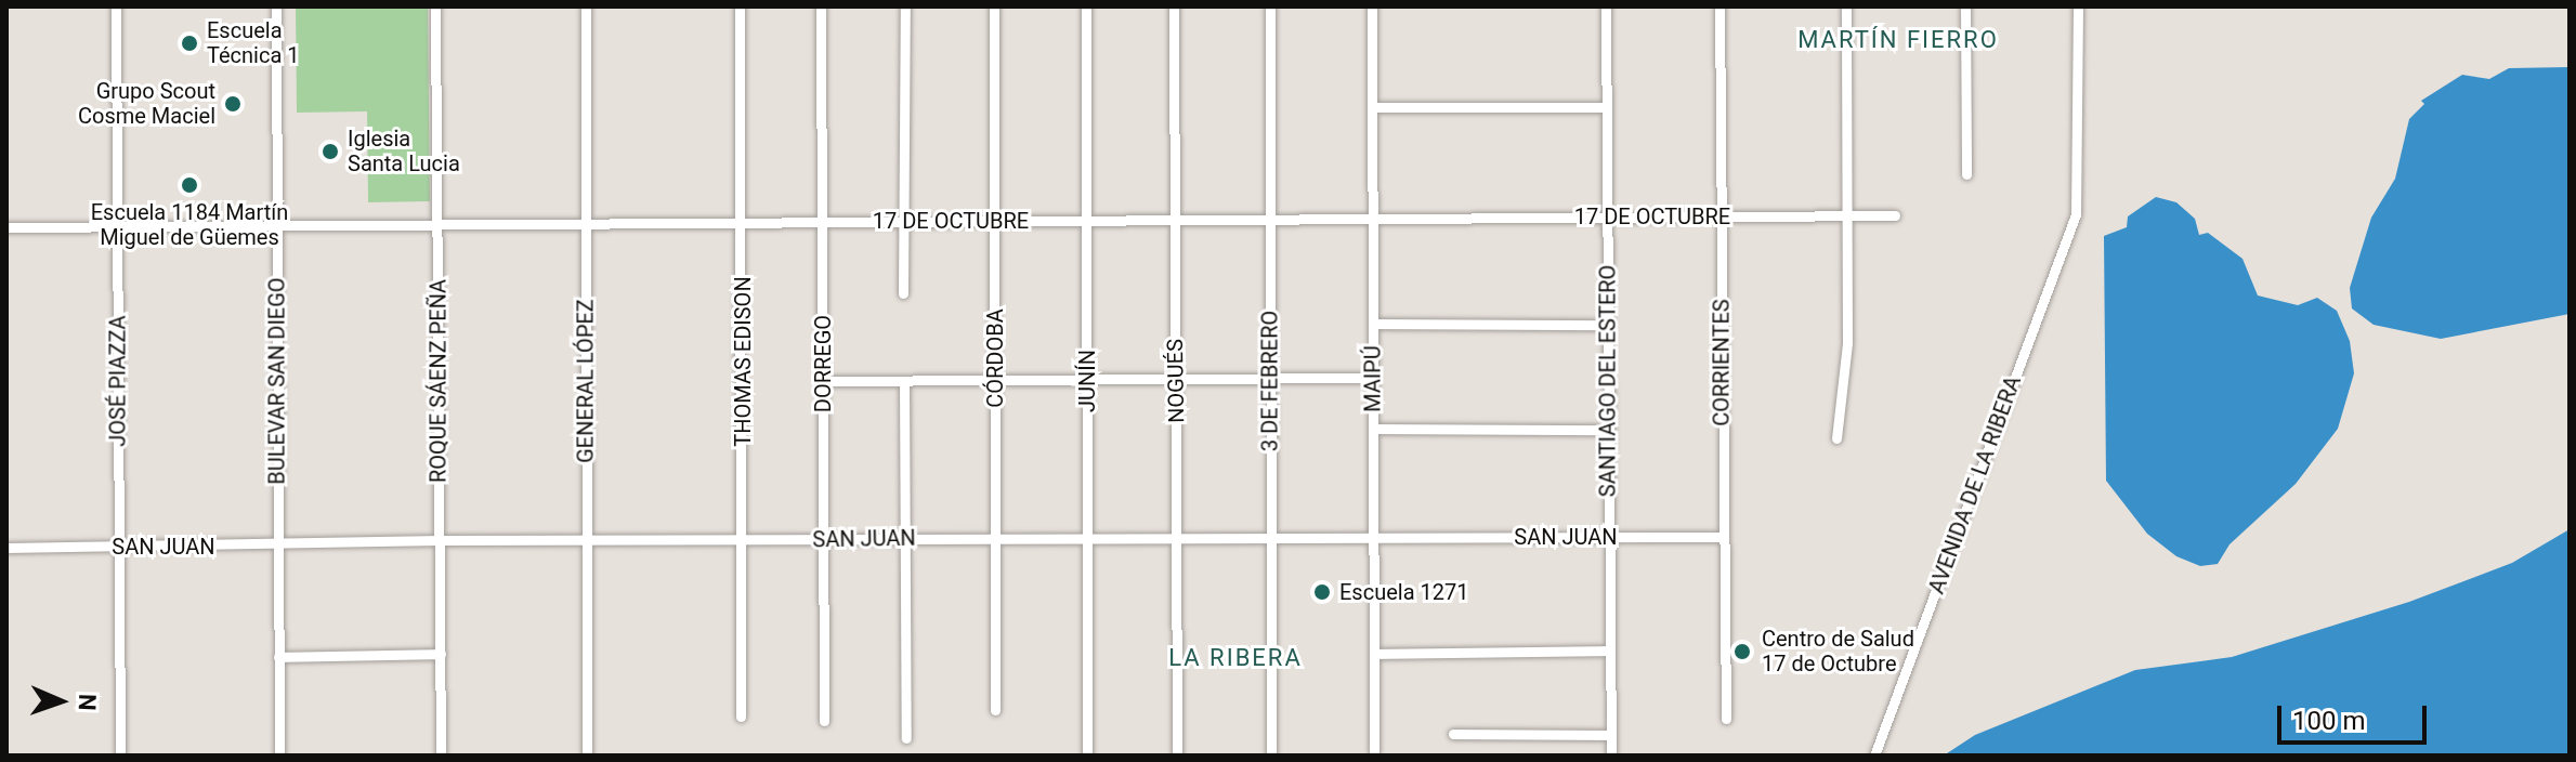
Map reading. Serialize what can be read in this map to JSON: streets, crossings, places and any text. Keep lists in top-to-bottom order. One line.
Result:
{"streets":{"street":["17 DE OCTUBRE","CÓRDOBA","THOMAS EDISON","CORRIENTES","DORREGO","MAIPÚ","JOSÉ PIAZZA","BULEVAR SAN DIEGO","ROQUE SÁENZ PEÑA","GENERAL LÓPEZ","JUNÍN","NOGUÉS","3 DE FEBRERO","SANTIAGO DEL ESTERO","AVENIDA DE LA RIBERA","SAN JUAN"]},"crossings":[["17 DE OCTUBRE","CÓRDOBA"],["17 DE OCTUBRE","THOMAS EDISON"],["17 DE OCTUBRE","CORRIENTES"],["17 DE OCTUBRE","DORREGO"],["17 DE OCTUBRE","MAIPÚ"],["17 DE OCTUBRE","JOSÉ PIAZZA"],["17 DE OCTUBRE","BULEVAR SAN DIEGO"],["17 DE OCTUBRE","ROQUE SÁENZ PEÑA"],["17 DE OCTUBRE","GENERAL LÓPEZ"],["17 DE OCTUBRE","JUNÍN"],["17 DE OCTUBRE","NOGUÉS"],["17 DE OCTUBRE","3 DE FEBRERO"],["17 DE OCTUBRE","SANTIAGO DEL ESTERO"],["CÓRDOBA","SAN JUAN"],["THOMAS EDISON","SAN JUAN"],["CORRIENTES","SAN JUAN"],["DORREGO","SAN JUAN"],["MAIPÚ","SAN JUAN"],["JOSÉ PIAZZA","SAN JUAN"],["BULEVAR SAN DIEGO","SAN JUAN"],["ROQUE SÁENZ PEÑA","SAN JUAN"],["GENERAL LÓPEZ","SAN JUAN"],["JUNÍN","SAN JUAN"],["NOGUÉS","SAN JUAN"],["3 DE FEBRERO","SAN JUAN"],["SANTIAGO DEL ESTERO","SAN JUAN"]],"districts":["MARTÍN FIERRO","LA RIBERA"],"places":["Escuela Técnica 1","Grupo Scout Cosme Maciel","Iglesia Santa Lucia","Escuela 1184 Martín Miguel de Güemes","Escuela 1271","Centro de Salud 17 de Octubre"],"scale_bar":"100 m","north":"right"}
